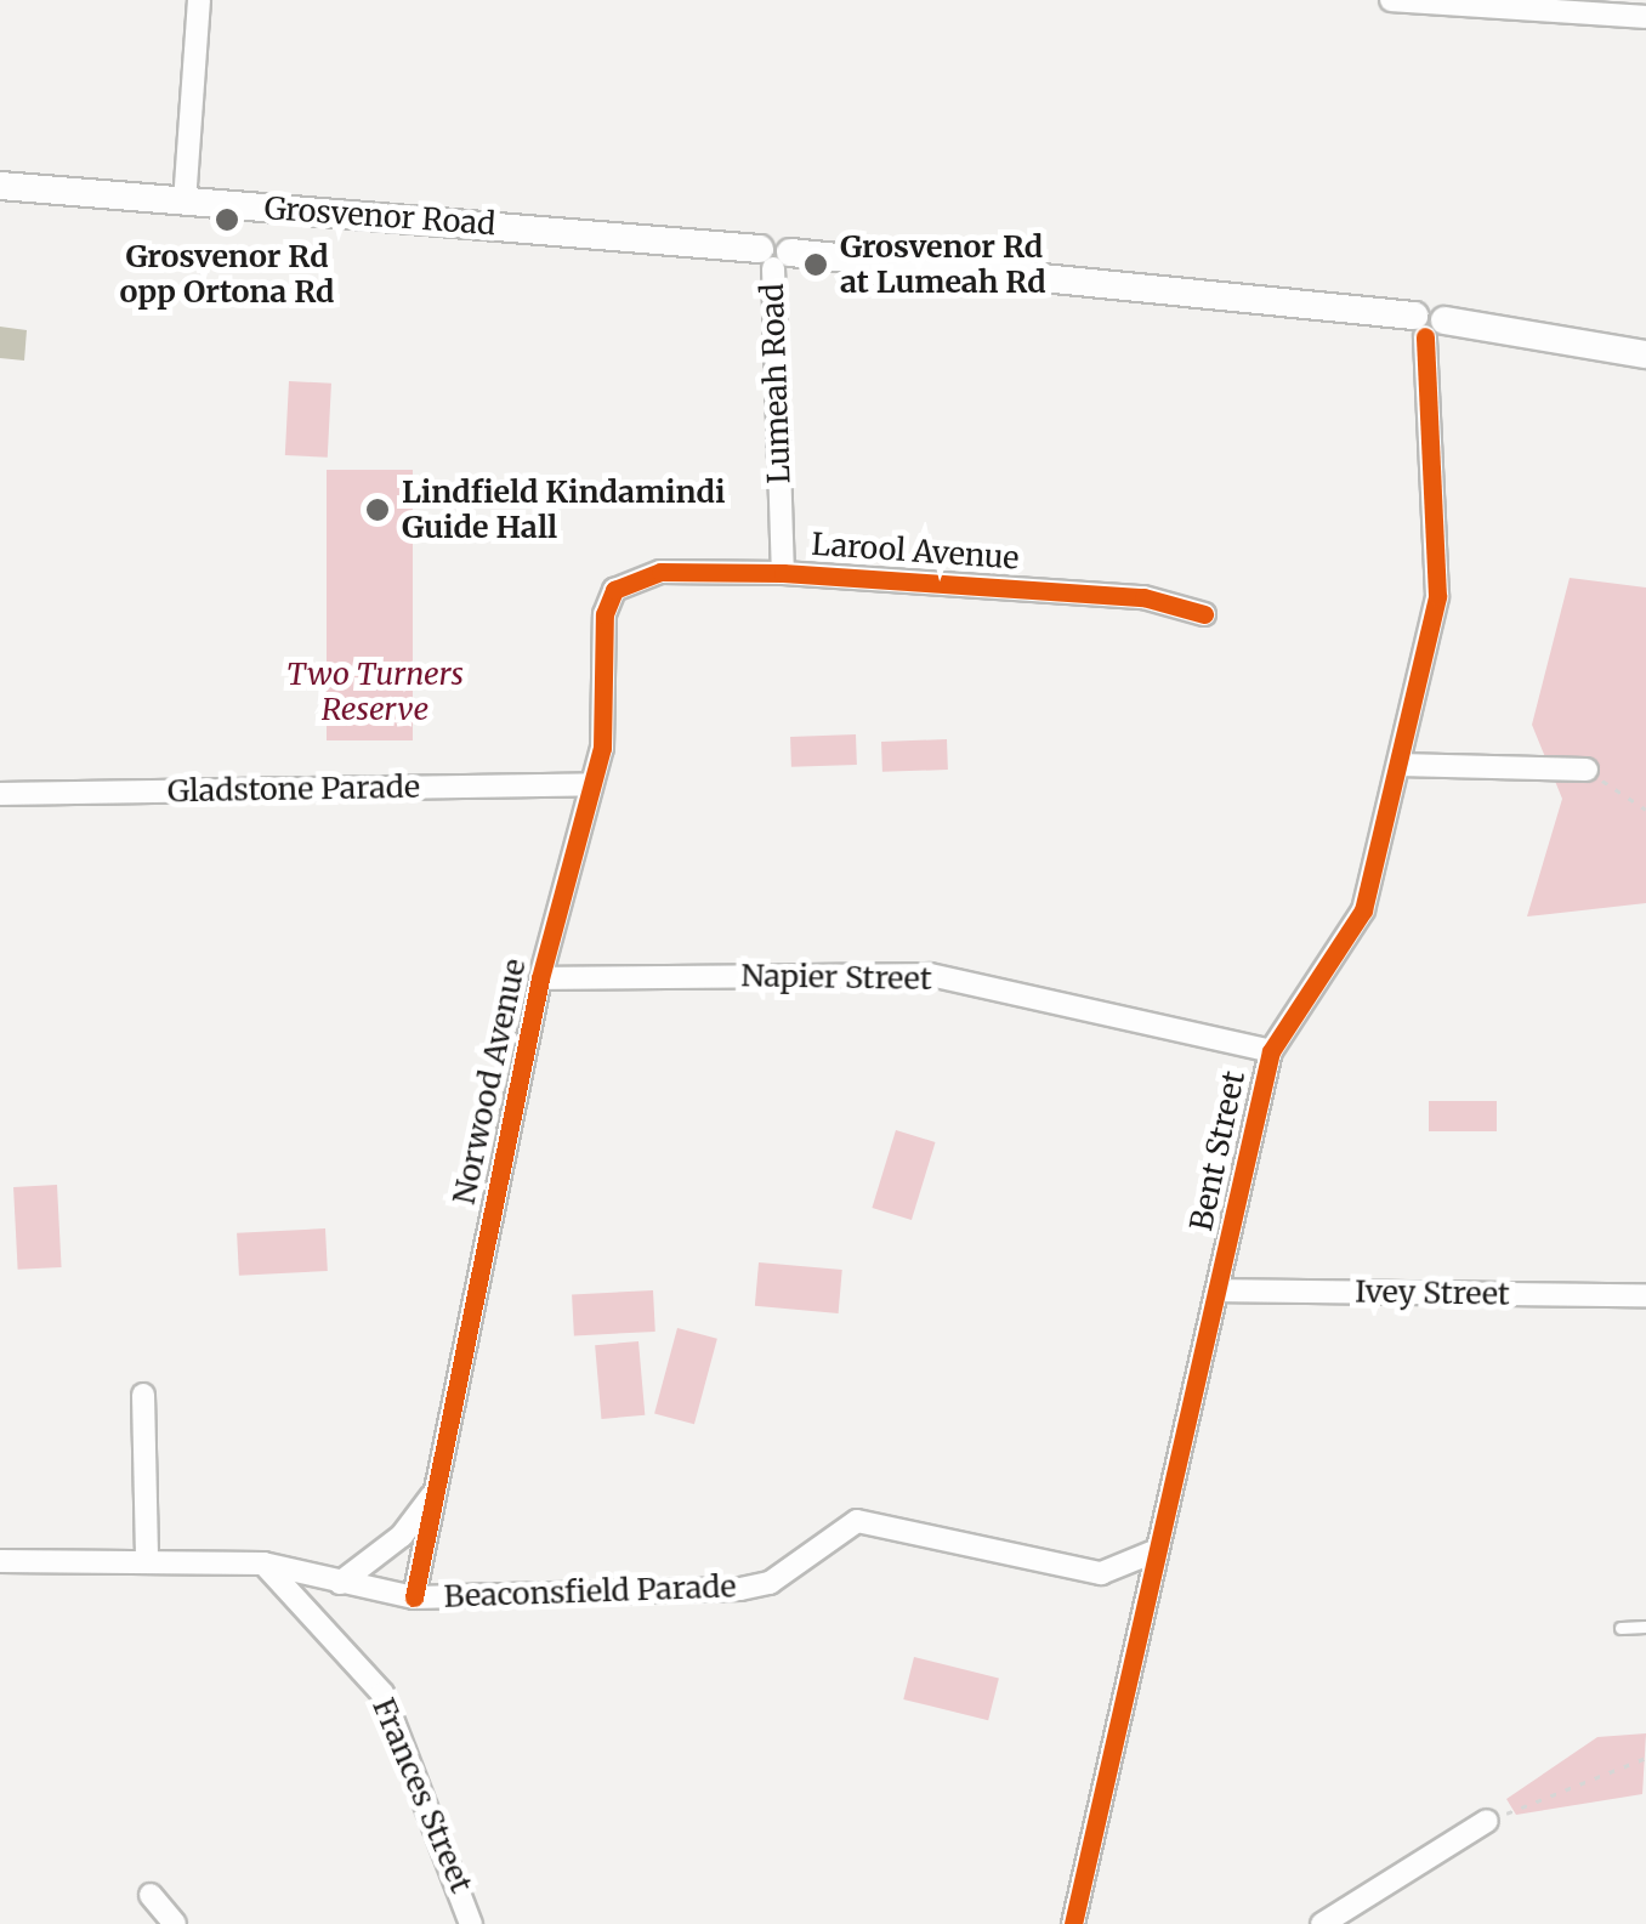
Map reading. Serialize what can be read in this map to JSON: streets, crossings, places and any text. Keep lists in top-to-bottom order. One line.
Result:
{"streets":{"street":["Grosvenor Road","Lumeah Road","Larool Avenue","Gladstone Parade","Napier Street","Norwood Avenue","Bent Street","Ivey Street","Beaconsfield Parade","Frances Street"]},"crossings":[["Grosvenor Road","Lumeah Road"],["Grosvenor Road","Bent Street"],["Lumeah Road","Larool Avenue"],["Larool Avenue","Norwood Avenue"],["Gladstone Parade","Norwood Avenue"],["Napier Street","Norwood Avenue"],["Napier Street","Bent Street"],["Norwood Avenue","Beaconsfield Parade"],["Bent Street","Ivey Street"],["Bent Street","Beaconsfield Parade"],["Beaconsfield Parade","Frances Street"]],"parks":["Two Turners Reserve"],"places":["Grosvenor Rd opp Ortona Rd","Grosvenor Rd at Lumeah Rd","Lindfield Kindamindi Guide Hall"]}
